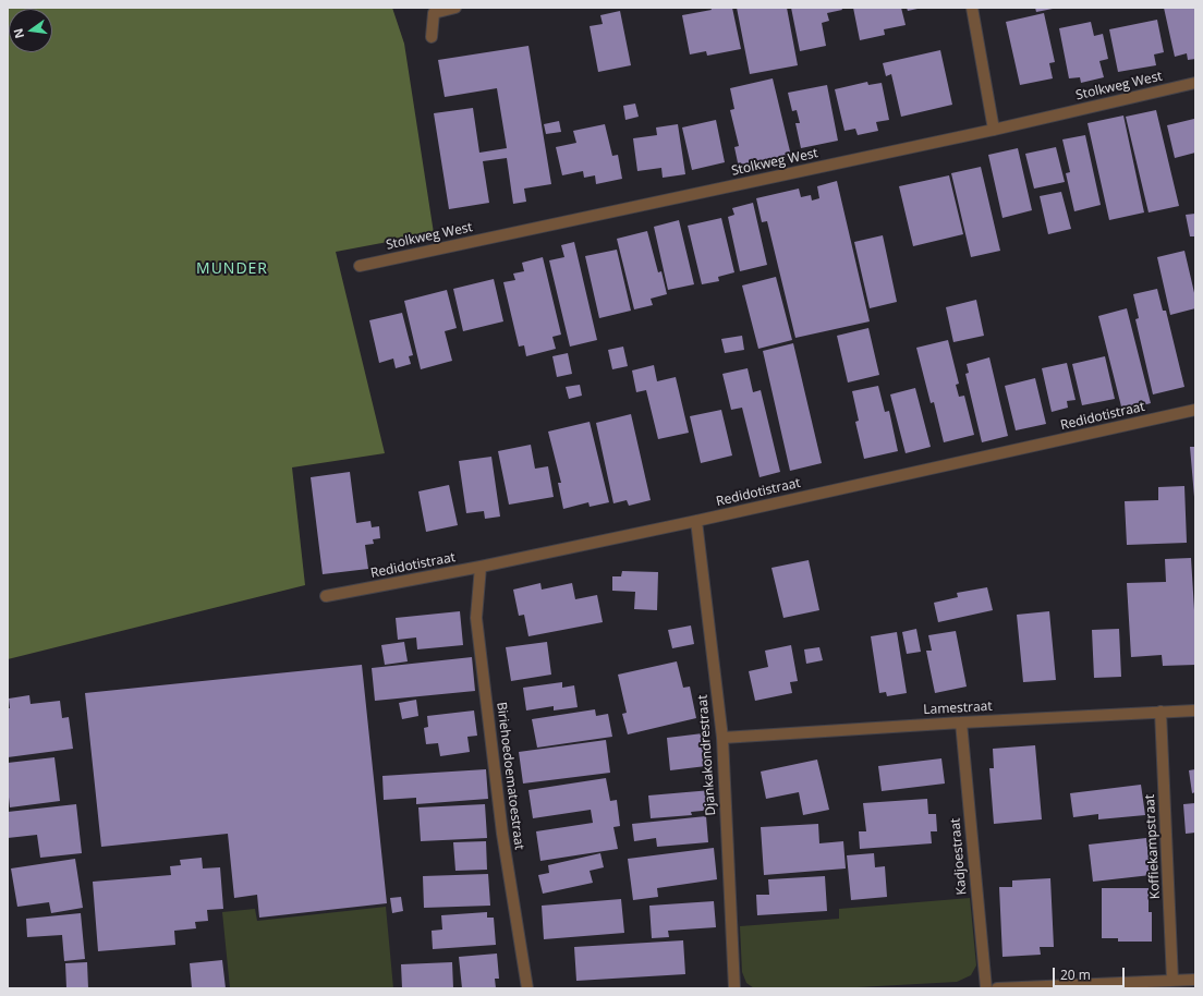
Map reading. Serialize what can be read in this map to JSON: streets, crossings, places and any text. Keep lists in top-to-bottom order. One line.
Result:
{"streets":{"street":["Stolkweg West","Redidotistraat","Lamestraat","Djankakondrestraat","Biriehoedoematoestraat","Koffiekampstraat","Kadjoestraat"]},"crossings":[["Redidotistraat","Djankakondrestraat"],["Redidotistraat","Biriehoedoematoestraat"],["Lamestraat","Djankakondrestraat"],["Lamestraat","Koffiekampstraat"],["Lamestraat","Kadjoestraat"]],"districts":["MUNDER"],"scale_bar":"20 m","north":"left"}
